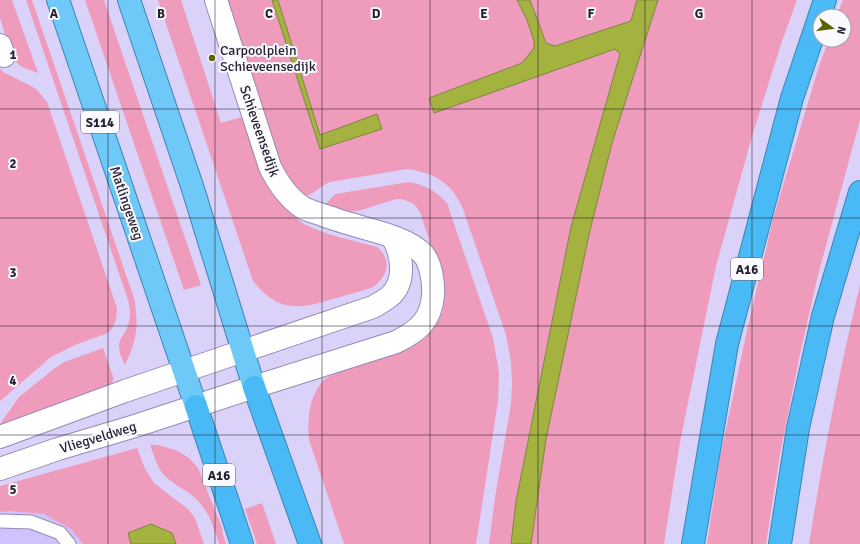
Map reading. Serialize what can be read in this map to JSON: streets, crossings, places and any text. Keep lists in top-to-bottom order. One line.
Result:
{"streets":{"highway":["S114","Matlingeweg","A16"],"street":["Schieveensedijk","Vliegveldweg"]},"crossings":[["Schieveensedijk","Vliegveldweg"],["Matlingeweg","A16"],["Matlingeweg","Vliegveldweg"],["A16","Vliegveldweg"]],"places":["Carpoolplein Schieveensedijk"],"north":"right","grid":{"columns":["A","B","C","D","E","F","G"],"rows":["1","2","3","4","5"]}}
